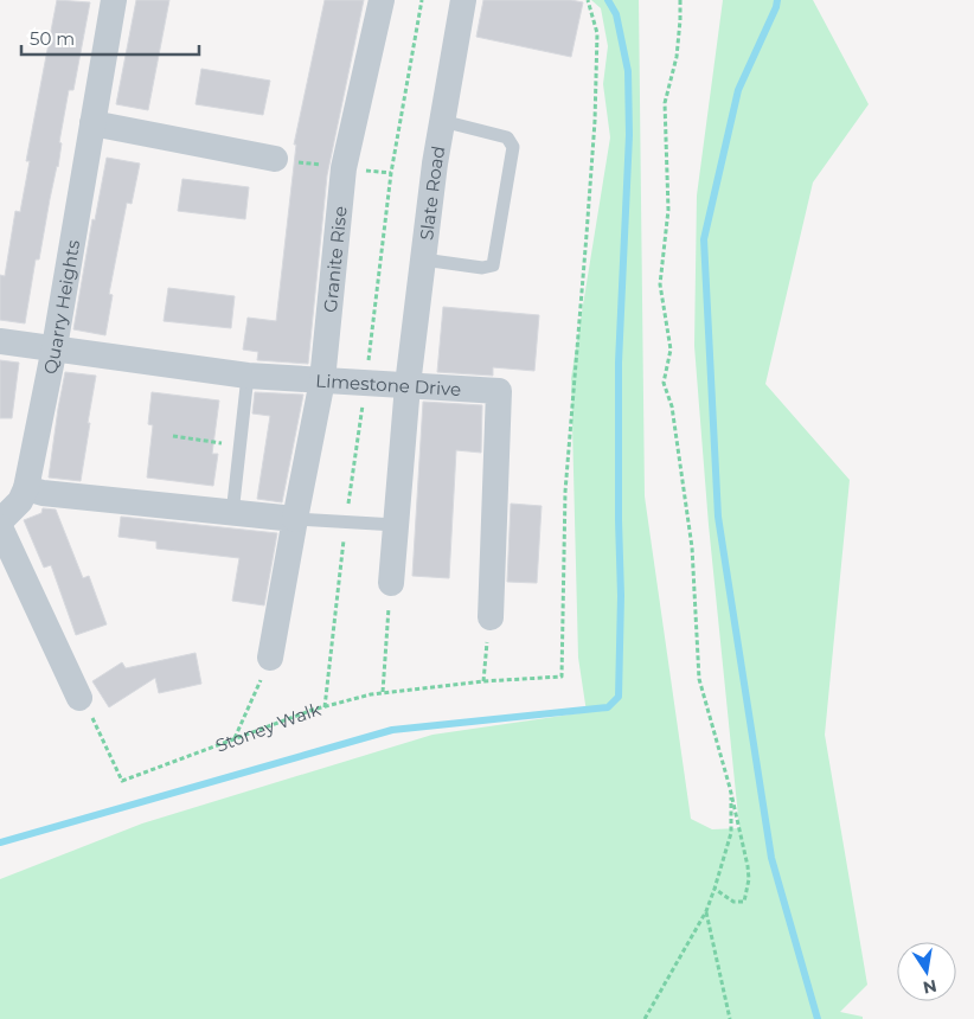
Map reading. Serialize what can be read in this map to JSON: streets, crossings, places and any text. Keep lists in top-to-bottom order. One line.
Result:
{"streets":{"street":["Slate Road","Granite Rise","Quarry Heights","Limestone Drive"],"path":["Stoney Walk"]},"crossings":[["Slate Road","Limestone Drive"],["Granite Rise","Limestone Drive"],["Quarry Heights","Limestone Drive"]],"scale_bar":"50 m","north":"bottom"}
